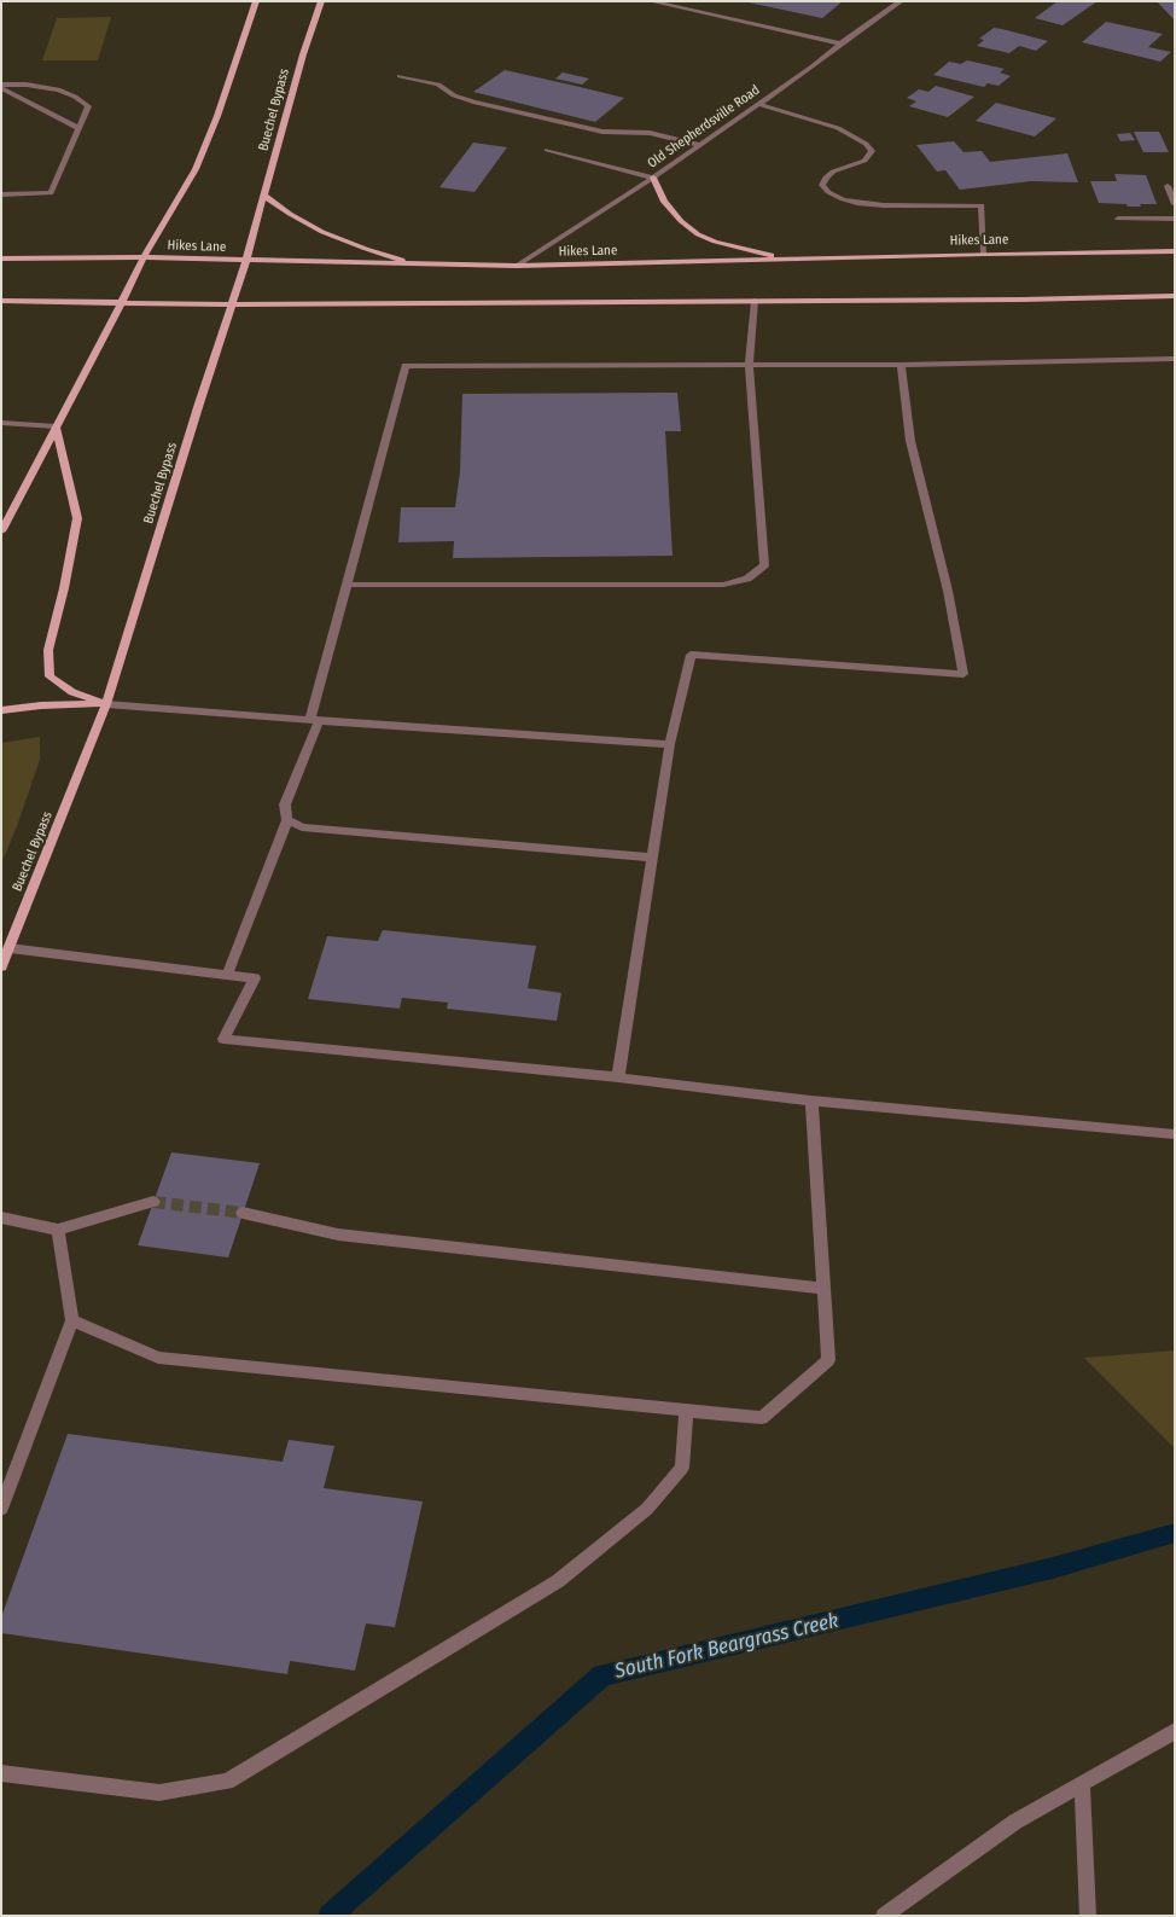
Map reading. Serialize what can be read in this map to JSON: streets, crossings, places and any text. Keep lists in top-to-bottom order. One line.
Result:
{"streets":{"main road":["Buechel Bypass","Hikes Lane"],"street":["Old Shepherdsville Road"]},"crossings":[["Buechel Bypass","Hikes Lane"],["Old Shepherdsville Road","Hikes Lane"]],"water":["South Fork Beargrass Creek"]}
